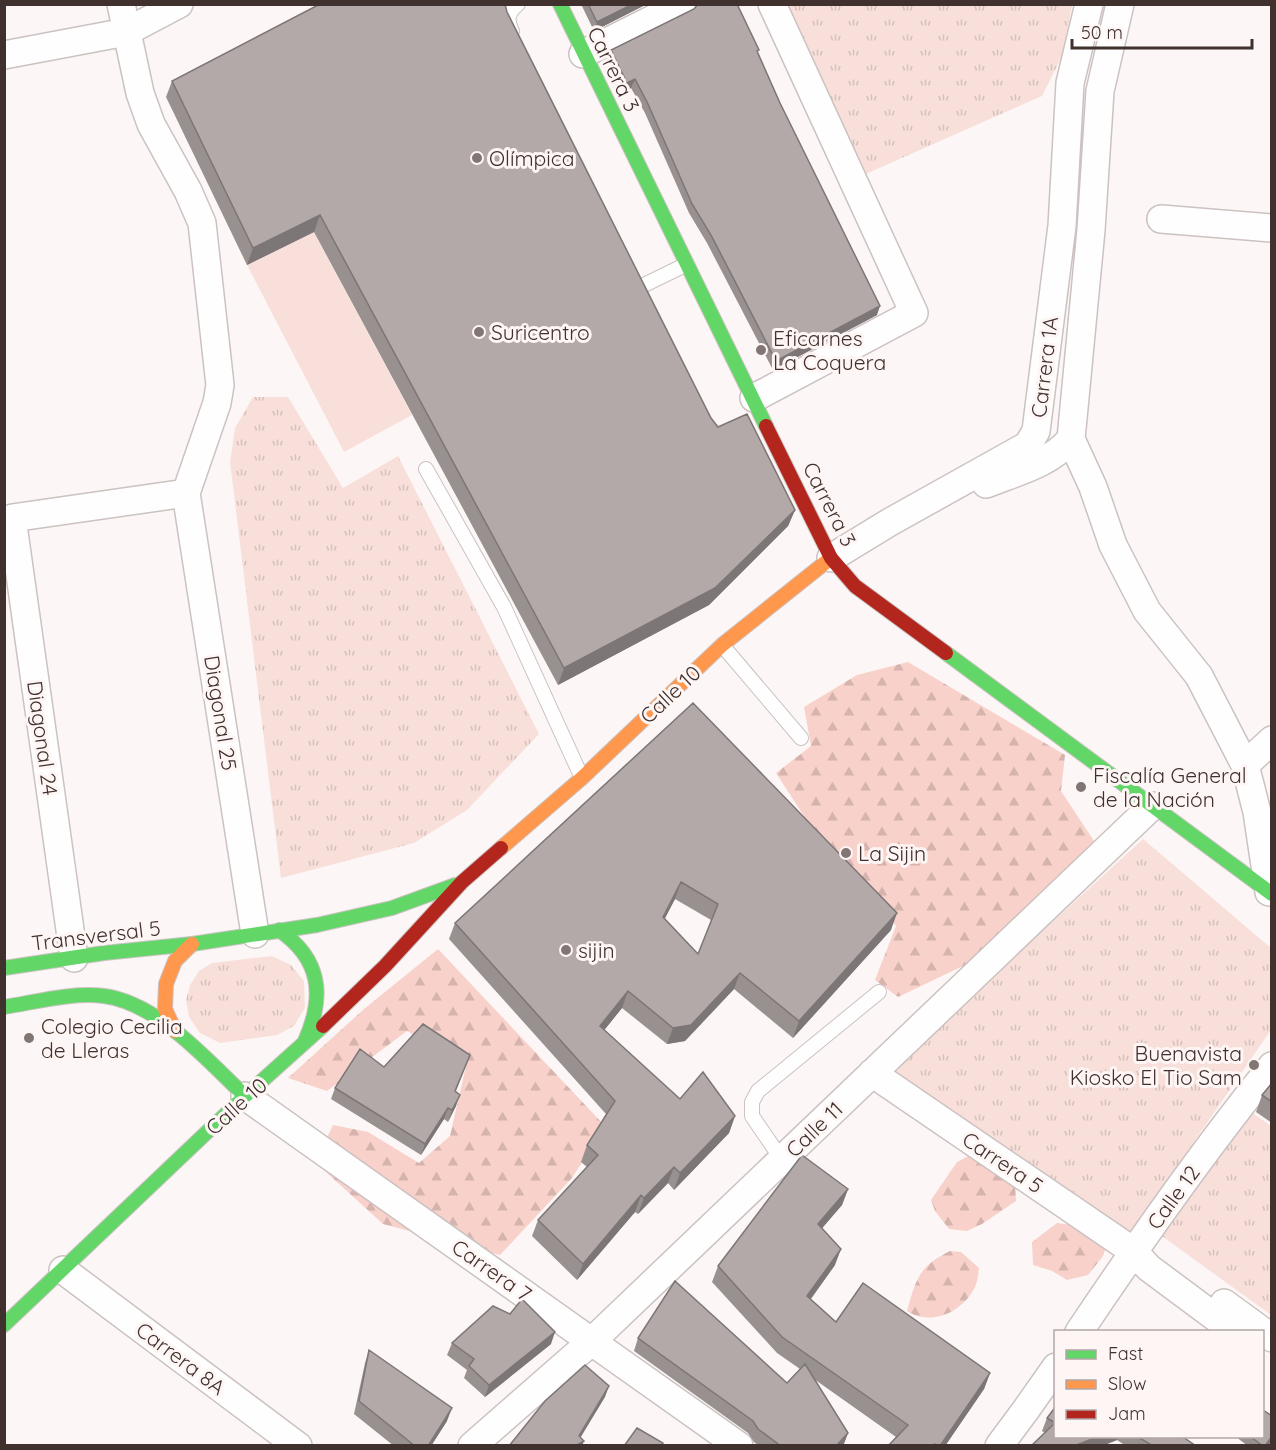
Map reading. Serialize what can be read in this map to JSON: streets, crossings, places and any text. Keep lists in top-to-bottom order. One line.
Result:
{"streets":{"street":["Carrera 3","Carrera 1A","Calle 10","Diagonal 25","Diagonal 24","Transversal 5","Calle 11","Carrera 5","Calle 12","Carrera 7","Carrera 8A"]},"crossings":[["Carrera 3","Carrera 1A"],["Carrera 3","Calle 10"],["Carrera 3","Calle 11"],["Carrera 1A","Calle 10"],["Calle 10","Diagonal 25"],["Calle 10","Transversal 5"],["Calle 10","Carrera 7"],["Calle 10","Carrera 8A"],["Diagonal 25","Diagonal 24"],["Diagonal 25","Transversal 5"],["Diagonal 25","Carrera 7"],["Diagonal 24","Transversal 5"],["Transversal 5","Carrera 7"],["Calle 11","Carrera 5"],["Calle 11","Carrera 7"],["Carrera 5","Calle 12"]],"places":["Olímpica","Suricentro","Eficarnes La Coquera","Fiscalía General de la Nación","La Sijin","sijin","Colegio Cecilia de Lleras","Buenavista Kiosko El Tio Sam"],"legend":["Fast","Slow","Jam"],"scale_bar":"50 m"}
